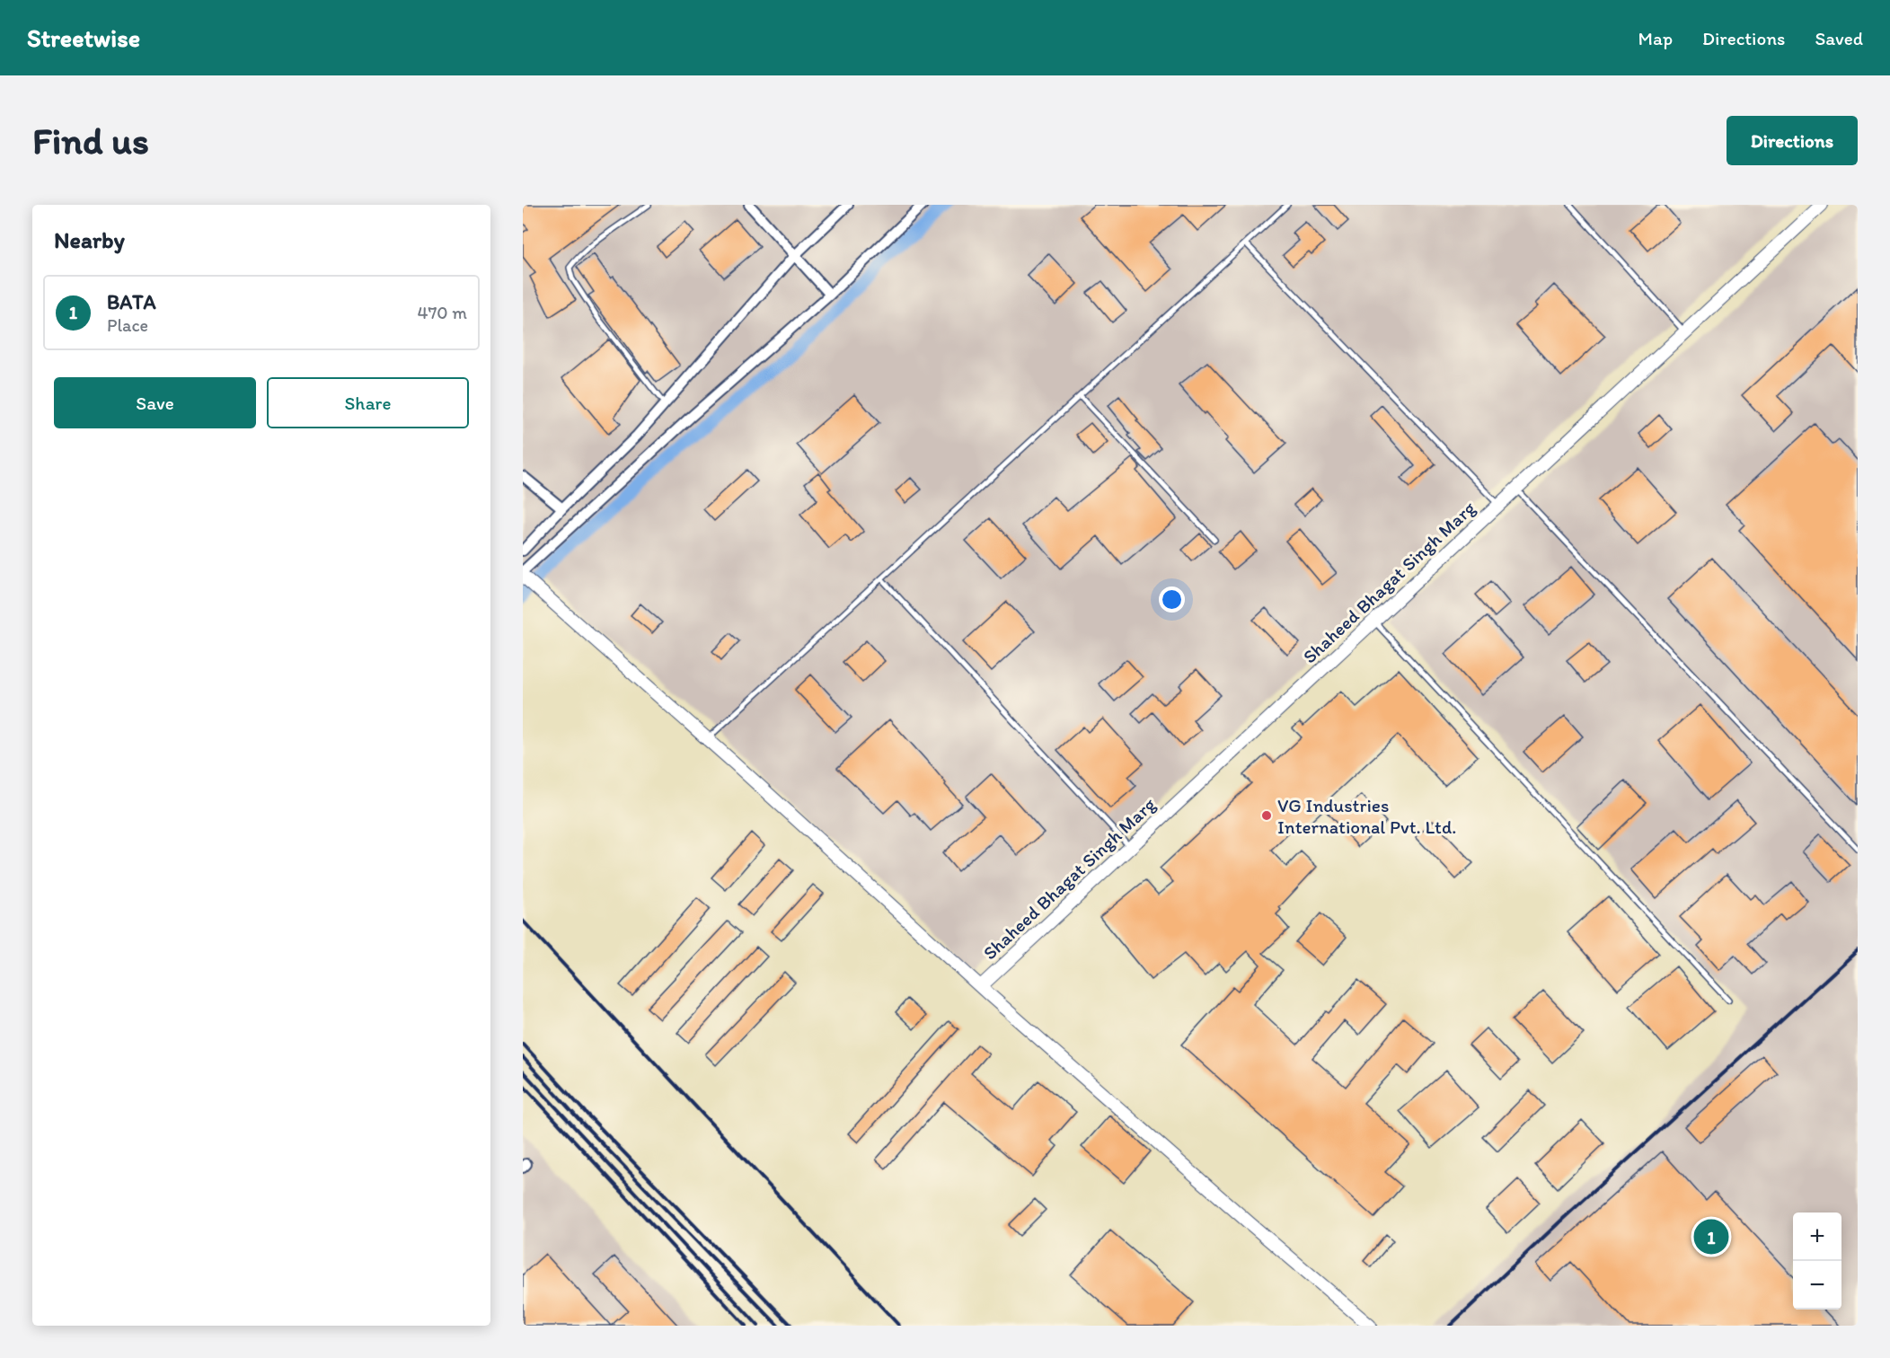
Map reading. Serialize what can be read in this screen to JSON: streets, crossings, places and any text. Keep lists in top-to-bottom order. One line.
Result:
{"streets":{"street":["Shaheed Bhagat Singh Marg"]},"places":["VG Industries International Pvt. Ltd."],"page":{"header":"Streetwise","nav":["Map","Directions","Saved"],"buttons":["Directions",["Save","Share"]],"title":"Find us","heading":"Nearby","list":[{"mark":"1","name":"BATA","note":"Place","value":"470 m"}],"map_buttons":["+","−"],"pins":"1"}}
